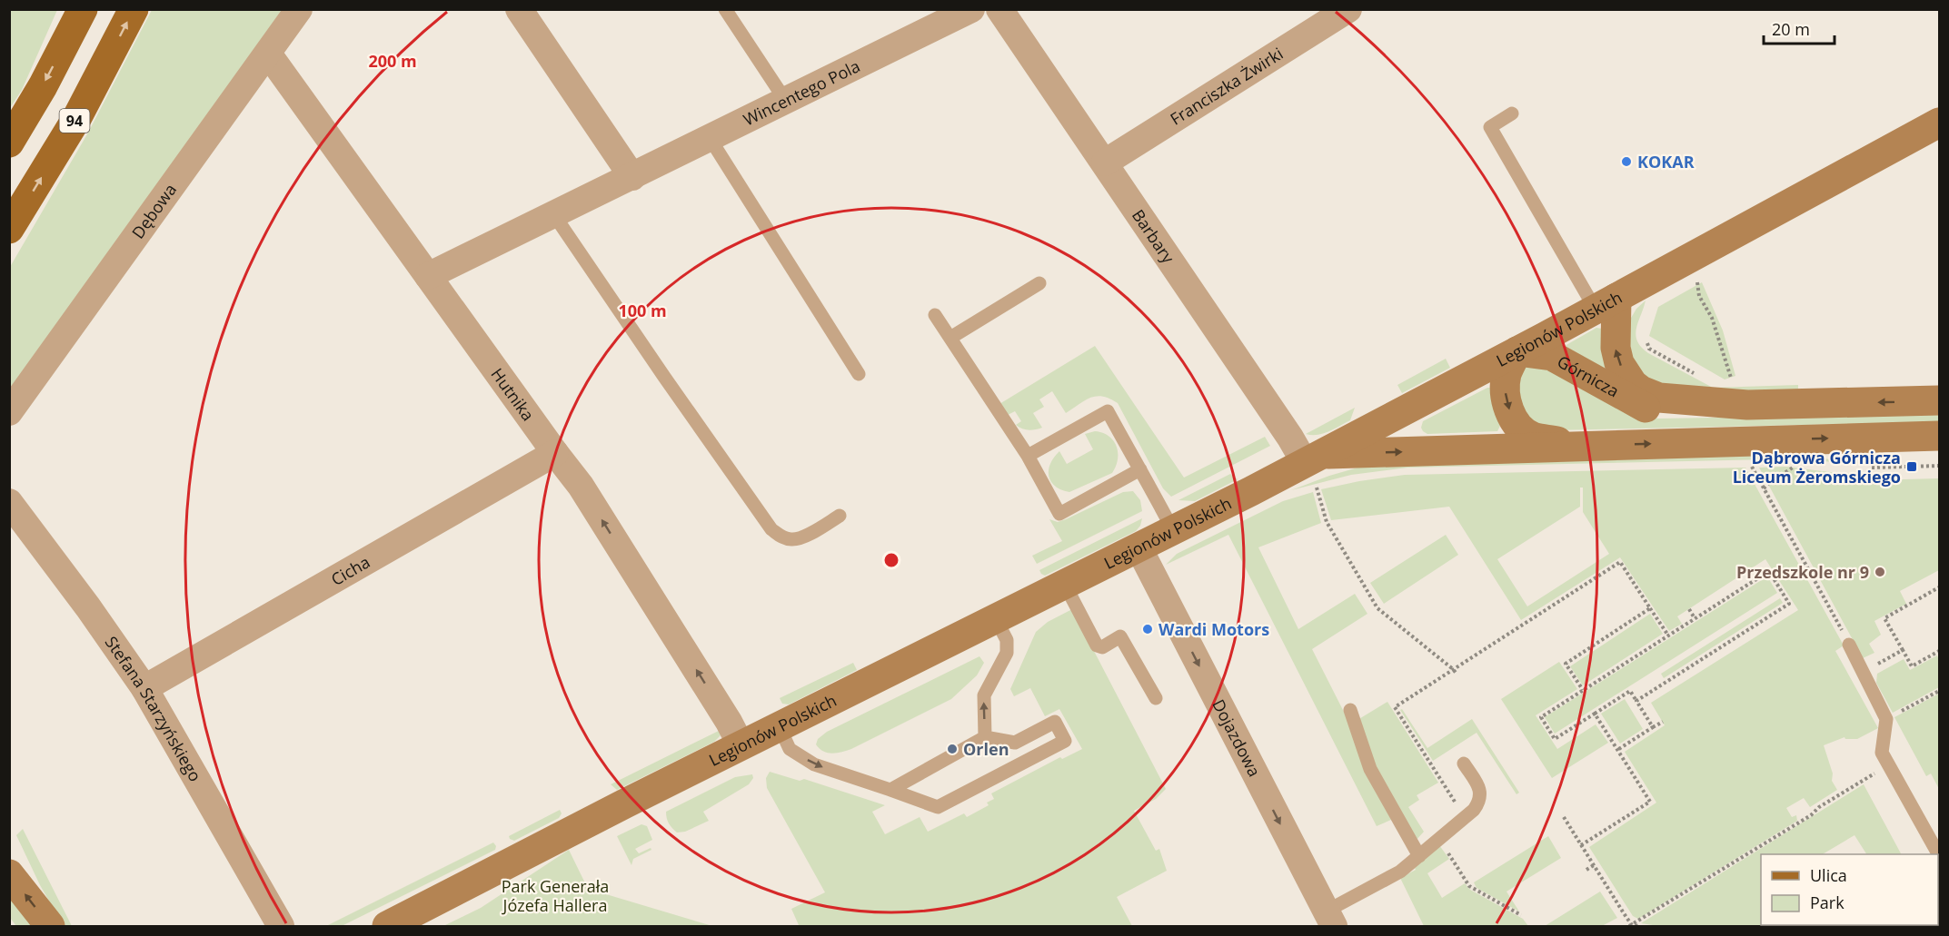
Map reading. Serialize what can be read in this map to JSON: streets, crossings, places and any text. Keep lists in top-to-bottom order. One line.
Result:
{"streets":{"main road":["94"],"street":["Franciszka Żwirki","Wincentego Pola","Dębowa","Barbary","Legionów Polskich","Górnicza","Hutnika","Cicha","Stefana Starzyńskiego","Dojazdowa"]},"crossings":[["Franciszka Żwirki","Barbary"],["Wincentego Pola","Hutnika"],["Dębowa","Hutnika"],["Barbary","Legionów Polskich"],["Legionów Polskich","Górnicza"],["Legionów Polskich","Hutnika"],["Legionów Polskich","Dojazdowa"],["Hutnika","Cicha"],["Cicha","Stefana Starzyńskiego"]],"one_way":["Hutnika","Dojazdowa"],"parks":["Park Generała Józefa Hallera"],"places":{"other":["KOKAR","Przedszkole nr 9","Wardi Motors","Orlen"],"transit":["Dąbrowa Górnicza Liceum Żeromskiego"]},"legend":["Ulica","Park"],"scale_bar":"20 m","rings":["200 m","100 m"]}
